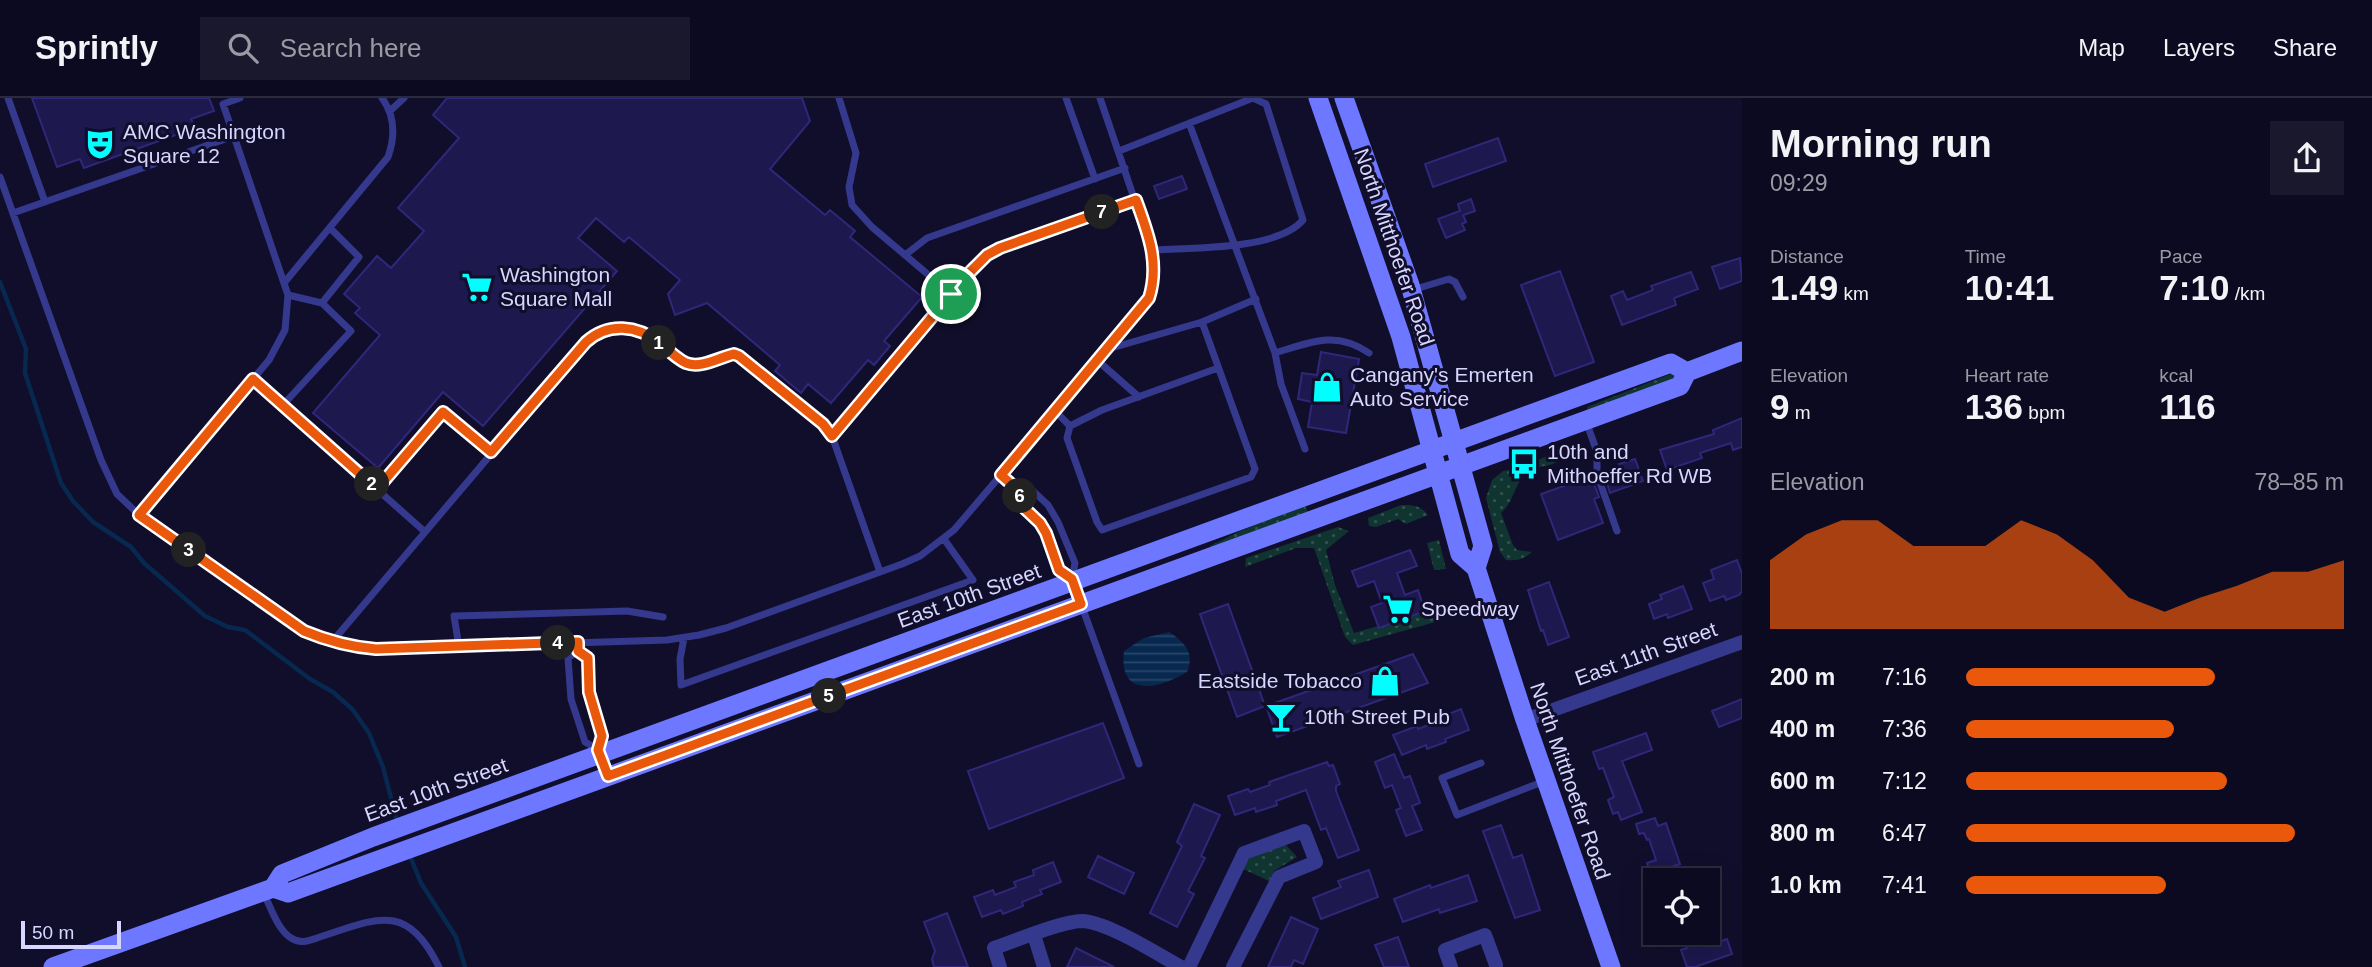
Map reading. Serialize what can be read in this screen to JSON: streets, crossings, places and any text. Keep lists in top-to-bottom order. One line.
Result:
{"streets":{"main road":["North Mitthoefer Road","East 10th Street"],"street":["East 11th Street"]},"crossings":[["North Mitthoefer Road","East 10th Street"],["North Mitthoefer Road","East 11th Street"]],"places":{"theatre":["AMC Washington Square 12"],"supermarket":["Washington Square Mall","Speedway"],"shop":["Cangany's Emerten Auto Service","Eastside Tobacco"],"bus stop":["10th and Mithoeffer Rd WB"],"bar":["10th Street Pub"]},"scale_bar":"50 m","page":{"header":"Sprintly","search":"Search here","nav":["Map","Layers","Share"],"heading":["Morning run","09:29"],"pins":["7","1","2","6","3","4","5"],"stats":[["Distance","1.49 km"],["Time","10:41"],["Pace","7:10 /km"],["Elevation","9 m"],["Heart rate","136 bpm"],["kcal","116"]],"chart":["Elevation","78–85 m"],"list":[{"name":"200 m","note":"7:16"},{"name":"400 m","note":"7:36"},{"name":"600 m","note":"7:12"},{"name":"800 m","note":"6:47"},{"name":"1.0 km","note":"7:41"}],"scale":"50 m"}}
